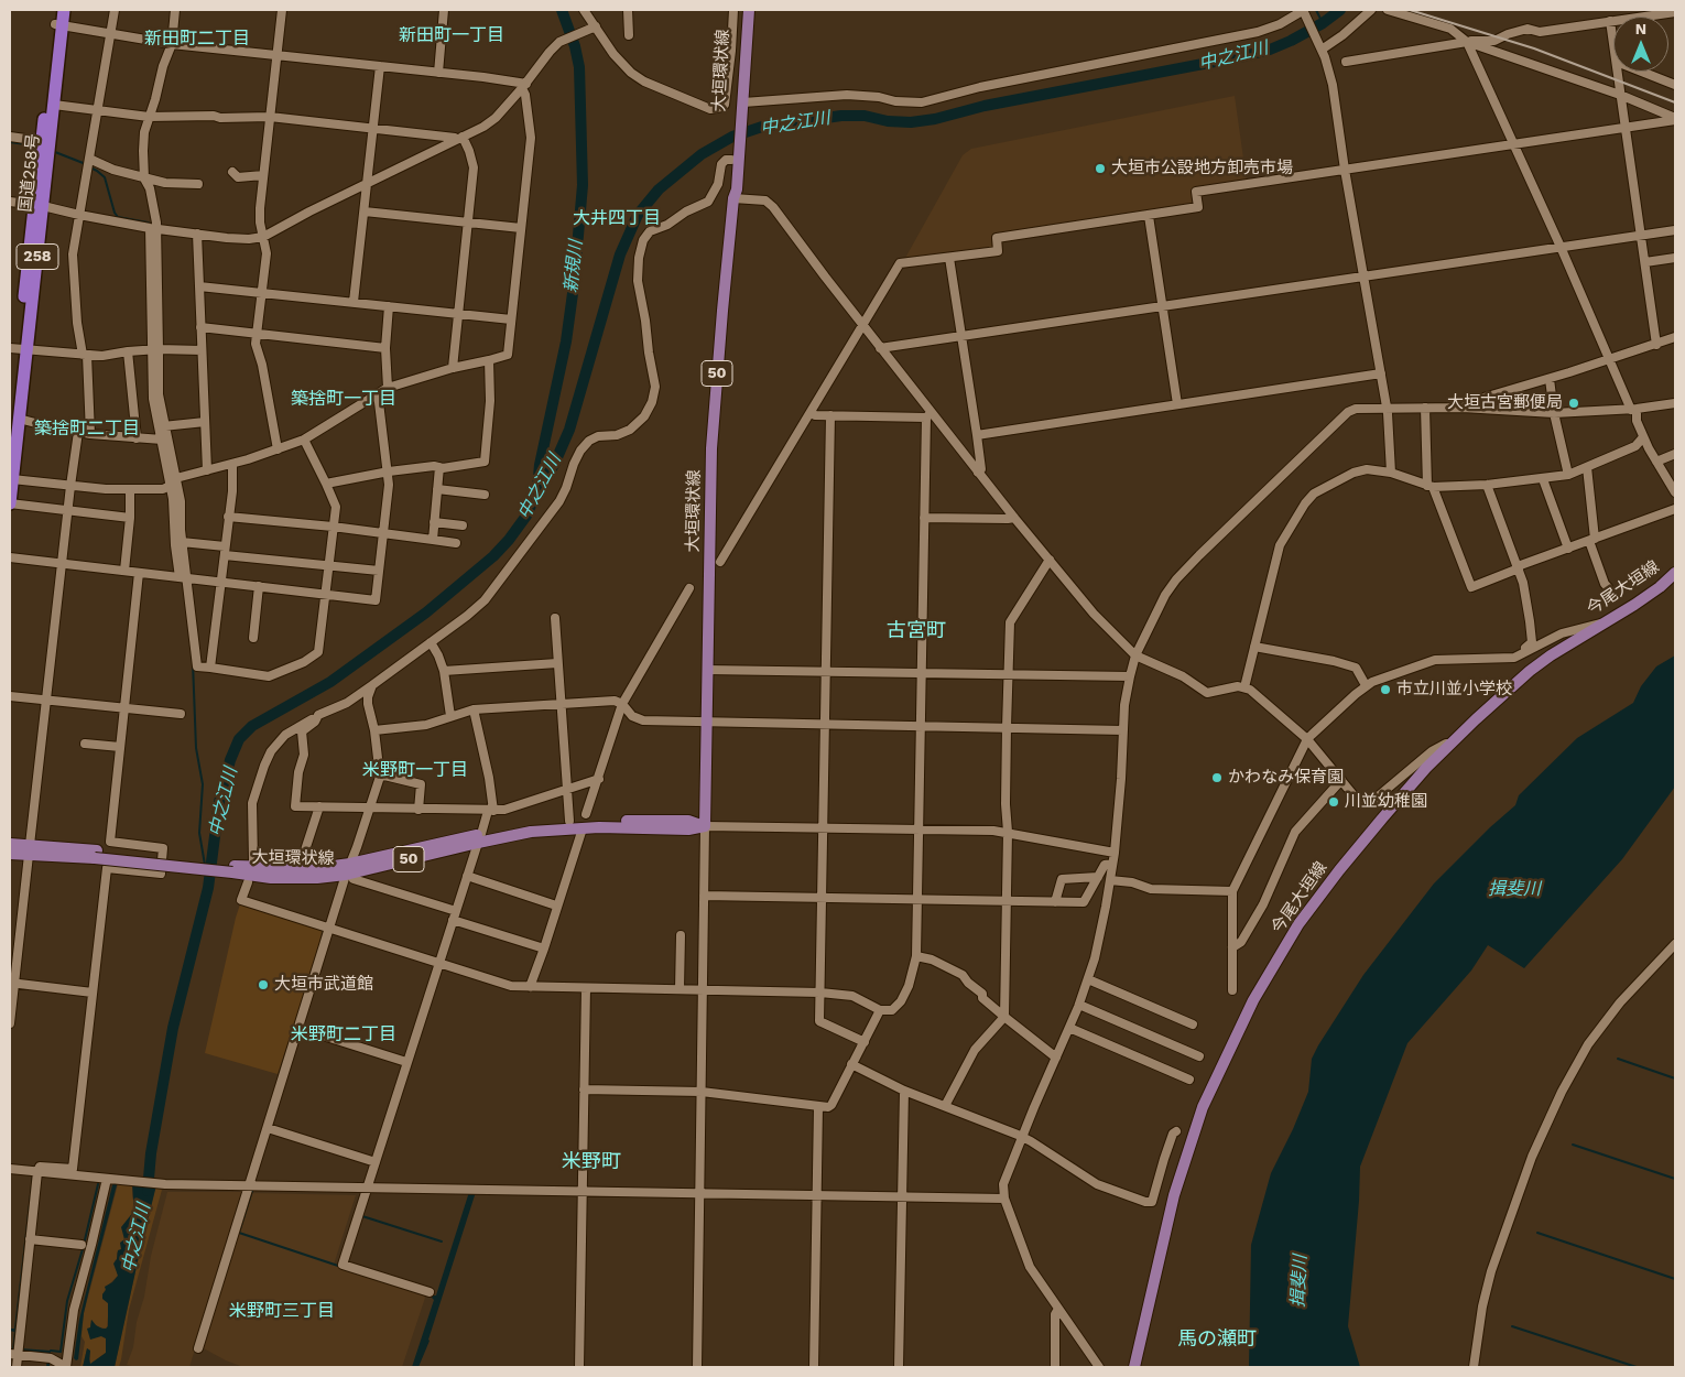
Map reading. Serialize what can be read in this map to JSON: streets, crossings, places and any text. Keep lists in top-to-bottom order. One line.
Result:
{"streets":{"highway":["国道258号","258"],"main road":["大垣環状線","50","今尾大垣線"]},"districts":["新田町一丁目","新田町二丁目","大井四丁目","築捨町一丁目","築捨町二丁目","古宮町","米野町一丁目","米野町二丁目","米野町","米野町三丁目","馬の瀬町"],"water":["中之江川","新規川","揖斐川"],"places":["大垣市公設地方卸売市場","大垣古宮郵便局","市立川並小学校","かわなみ保育園","川並幼稚園","大垣市武道館"],"north":"top"}
